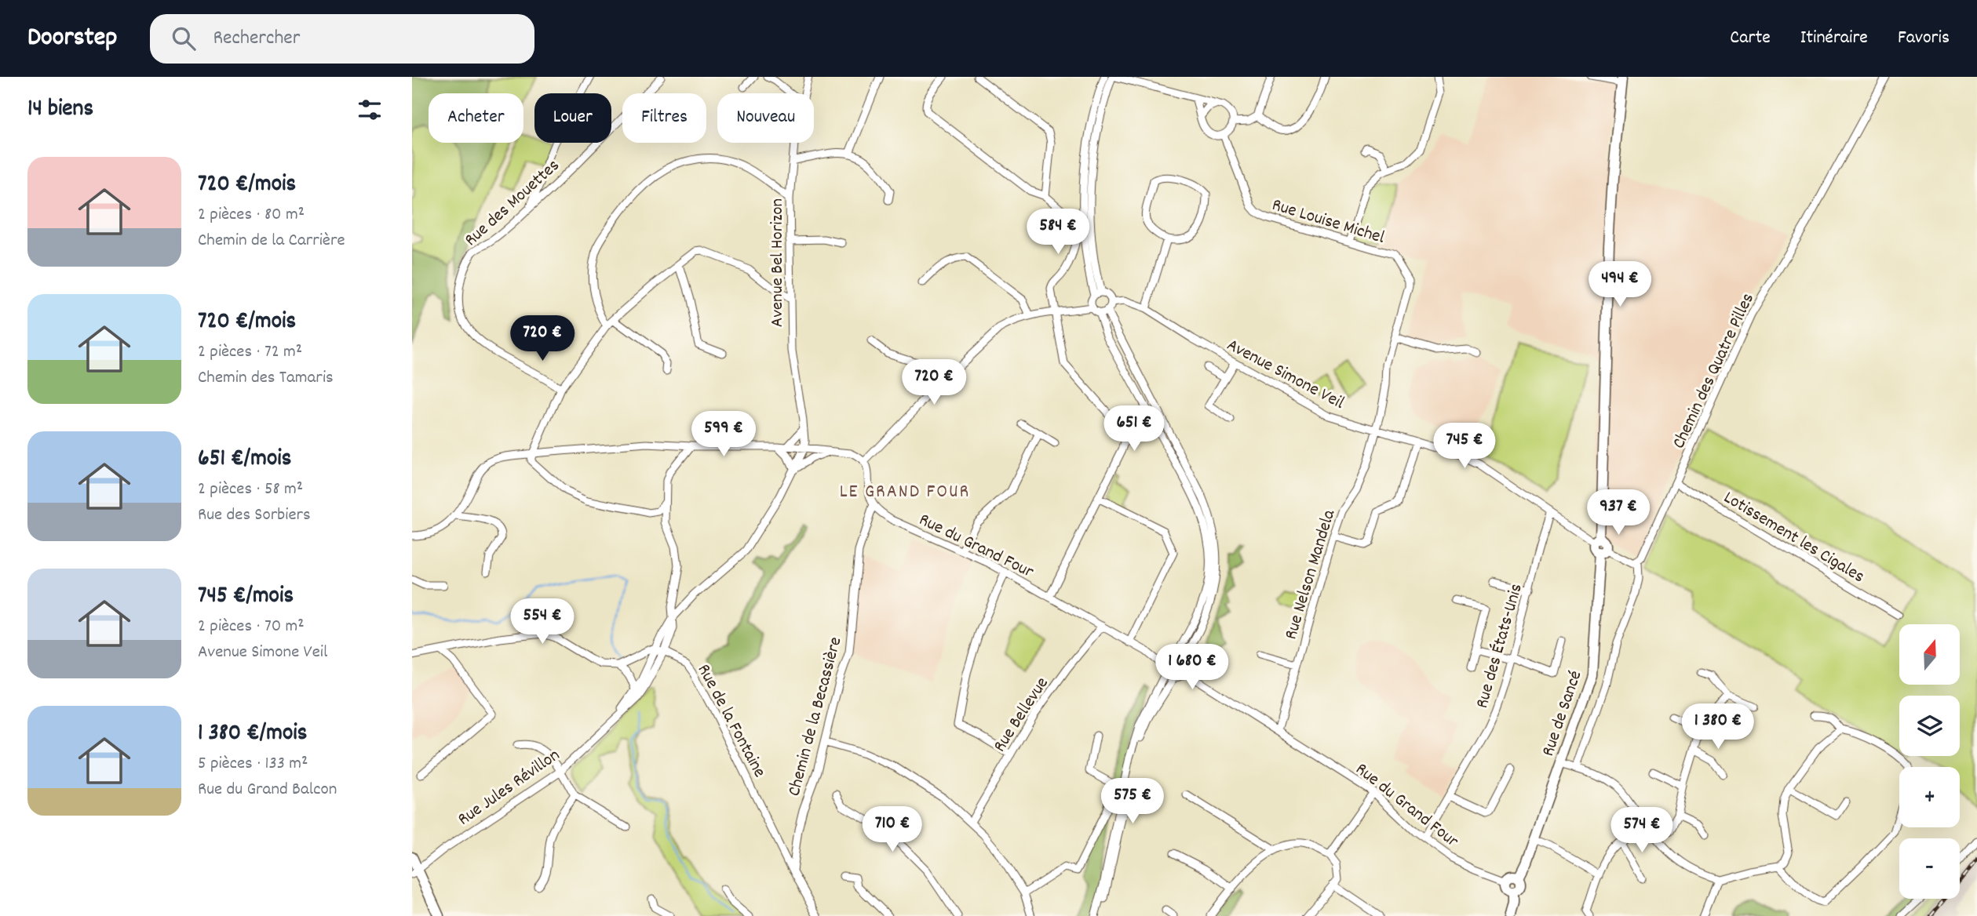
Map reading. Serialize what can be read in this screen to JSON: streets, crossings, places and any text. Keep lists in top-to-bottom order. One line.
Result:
{"streets":{"street":["Rue des Mouettes","Rue Louise Michel","Avenue Bel Horizon","Chemin des Quatre Pilles","Avenue Simone Veil","Lotissement les Cigales","Rue du Grand Four","Rue Nelson Mandela","Rue des États-Unis","Rue de Sancé","Rue Bellevue","Chemin de la Becassière","Rue de la Fontaine","Rue Jules Révillon"]},"crossings":[["Rue Louise Michel","Avenue Simone Veil"],["Rue Louise Michel","Rue Nelson Mandela"],["Chemin des Quatre Pilles","Lotissement les Cigales"],["Avenue Simone Veil","Rue Nelson Mandela"],["Avenue Simone Veil","Rue des États-Unis"],["Rue du Grand Four","Rue Nelson Mandela"],["Rue du Grand Four","Rue des États-Unis"],["Rue du Grand Four","Rue de Sancé"],["Rue du Grand Four","Rue Bellevue"],["Rue du Grand Four","Chemin de la Becassière"],["Chemin de la Becassière","Rue de la Fontaine"],["Rue de la Fontaine","Rue Jules Révillon"]],"districts":["LE GRAND FOUR"],"north":"top","page":{"header":"Doorstep","search":"Rechercher","nav":["Carte","Itinéraire","Favoris"],"heading":"14 biens","chip":["Acheter","Louer","Filtres","Nouveau"],"list":[{"name":"720 €/mois","note":"2 pièces · 80 m² · Chemin de la Carrière"},{"name":"720 €/mois","note":"2 pièces · 72 m² · Chemin des Tamaris"},{"name":"651 €/mois","note":"2 pièces · 58 m² · Rue des Sorbiers"},{"name":"745 €/mois","note":"2 pièces · 70 m² · Avenue Simone Veil"},{"name":"1 380 €/mois","note":"5 pièces · 133 m² · Rue du Grand Balcon"}],"price":["584 €","494 €","720 €","720 €","651 €","599 €","745 €","937 €","554 €","1 680 €","1 380 €","575 €","710 €","574 €"],"map_buttons":["+","−"]}}
